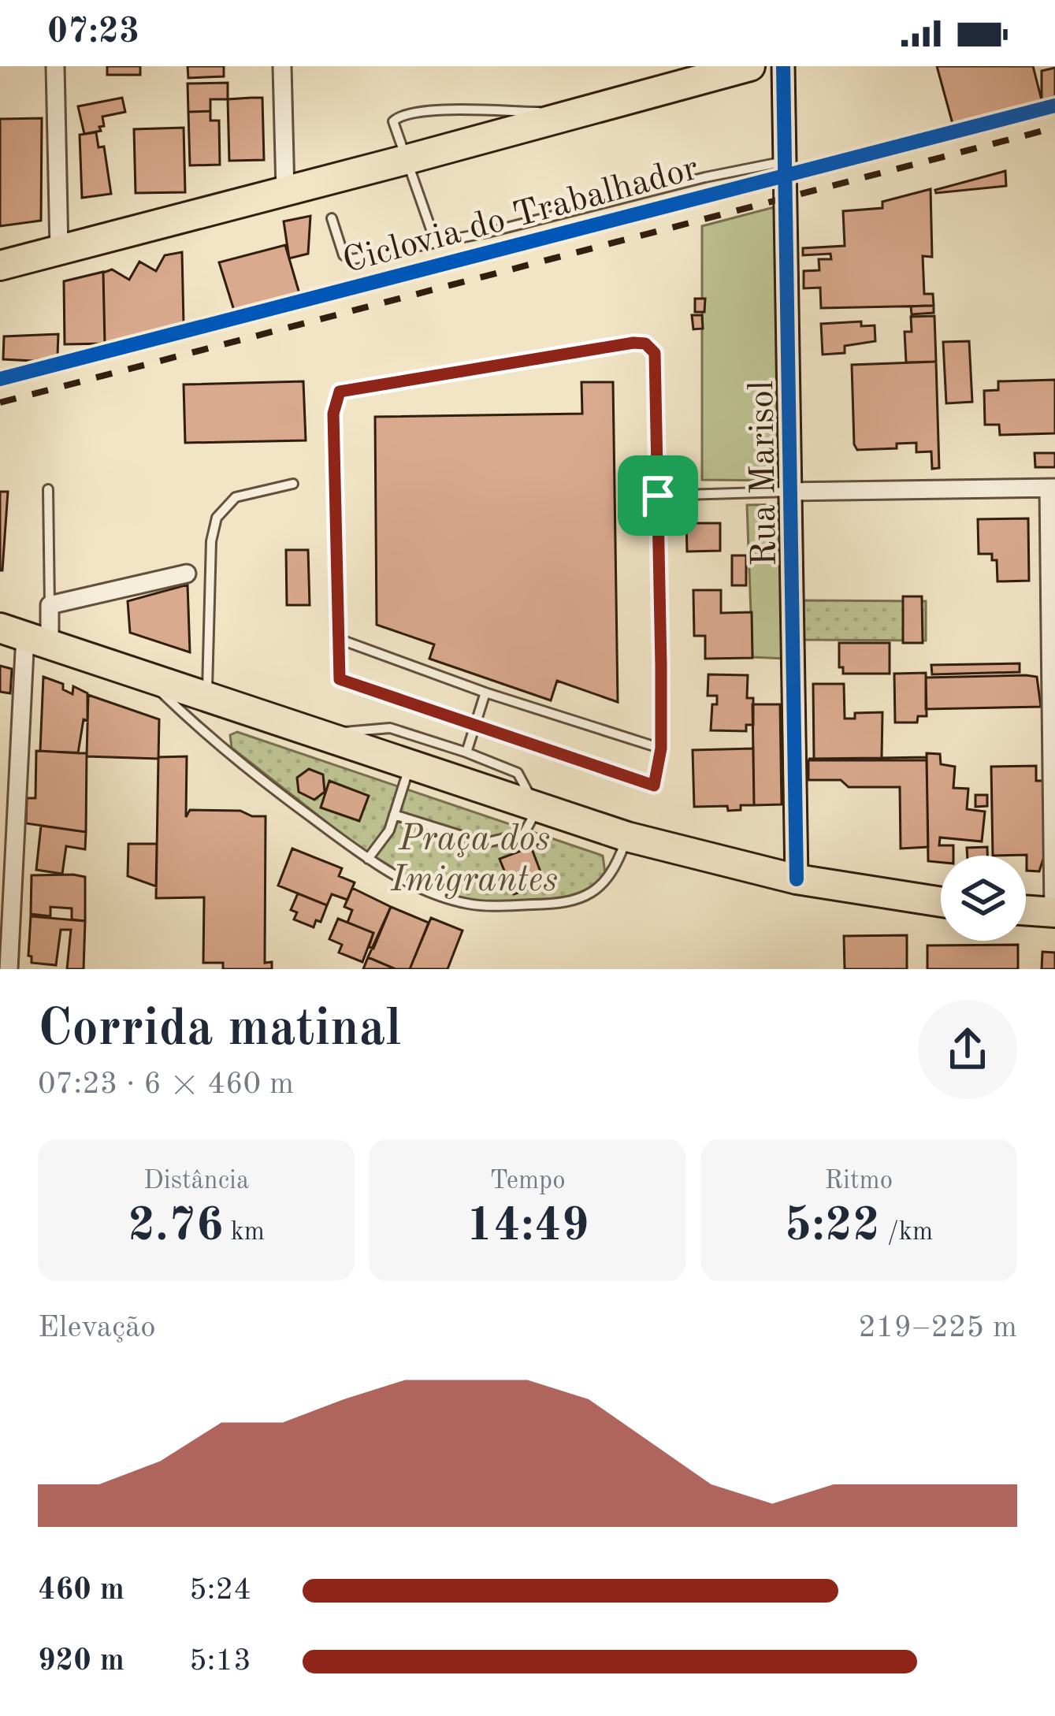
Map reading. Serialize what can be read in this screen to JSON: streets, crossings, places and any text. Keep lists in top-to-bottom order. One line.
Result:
{"streets":{"street":["Rua Marisol"],"cycle path":["Ciclovia do Trabalhador"]},"parks":["Praça dos Imigrantes"],"page":{"status":"07:23","heading":["Corrida matinal","07:23 · 6 × 460 m"],"stats":[["Distância","2.76 km"],["Tempo","14:49"],["Ritmo","5:22 /km"]],"chart":["Elevação","219–225 m"],"list":[{"name":"460 m","note":"5:24"},{"name":"920 m","note":"5:13"}]}}
